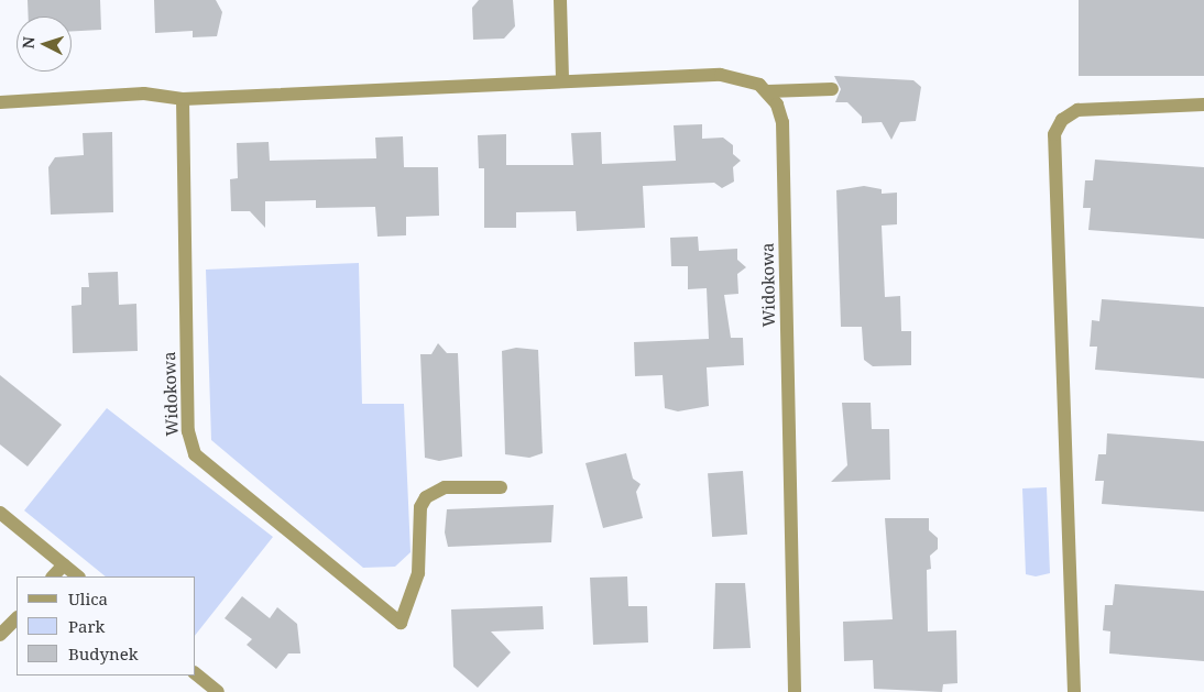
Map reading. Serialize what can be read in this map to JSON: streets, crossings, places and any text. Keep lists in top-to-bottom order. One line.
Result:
{"streets":{"street":["Widokowa"]},"legend":["Ulica","Park","Budynek"],"north":"left"}
